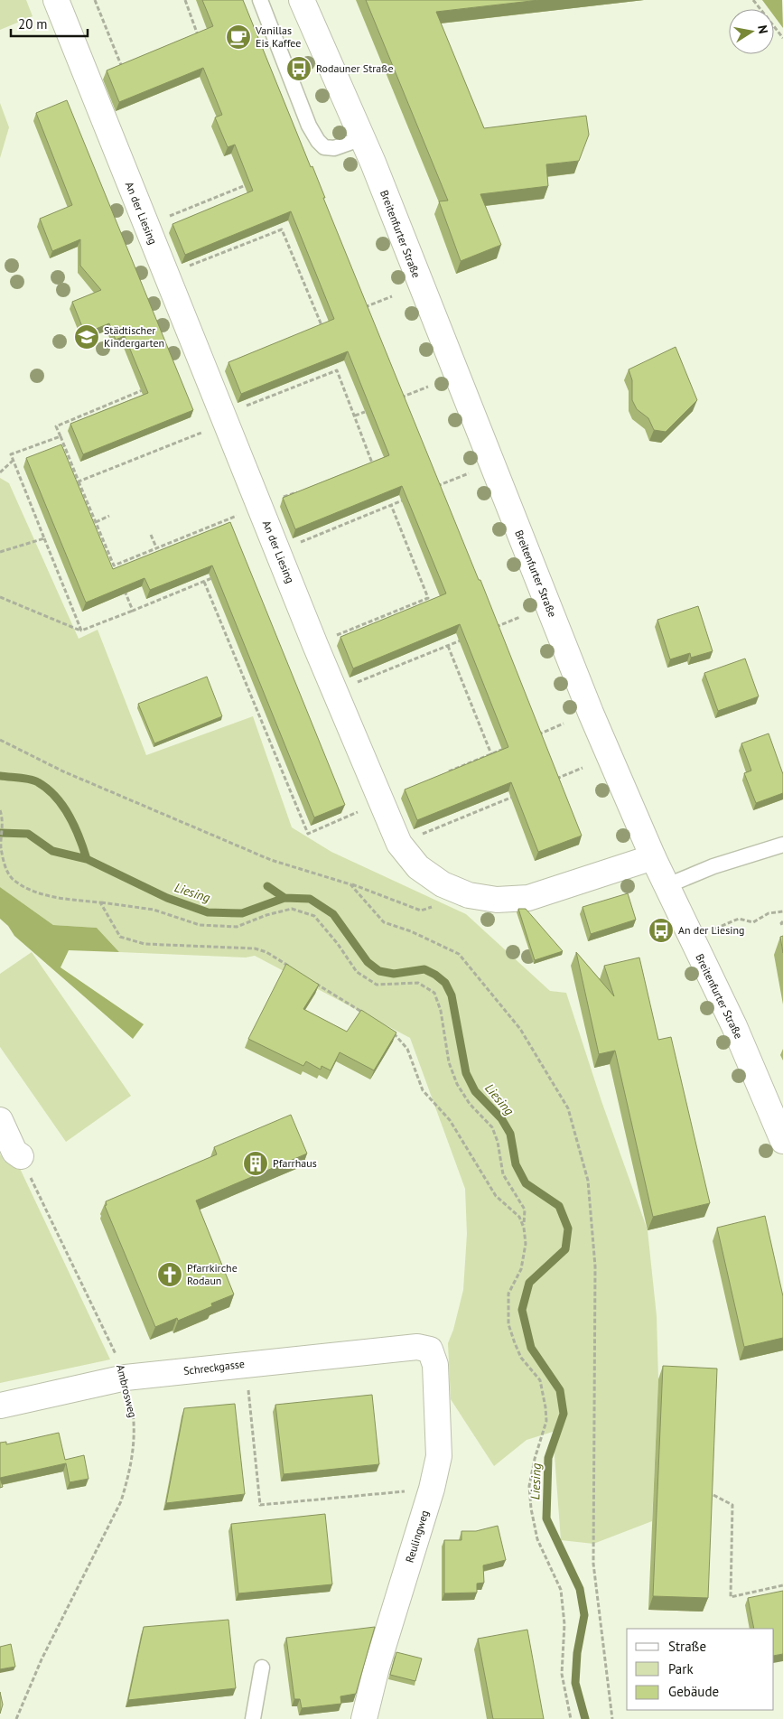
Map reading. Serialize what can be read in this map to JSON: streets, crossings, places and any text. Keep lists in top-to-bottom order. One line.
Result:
{"streets":{"street":["An der Liesing","Breitenfurter Straße","Schreckgasse","Reulingweg"],"path":["Ambrosweg"]},"crossings":[["An der Liesing","Breitenfurter Straße"],["Schreckgasse","Ambrosweg"],["Schreckgasse","Reulingweg"]],"water":["Liesing"],"places":{"cafe":["Vanillas Eis Kaffee"],"bus stop":["Rodauner Straße","An der Liesing"],"school or university":["Städtischer Kindergarten"],"building":["Pfarrhaus"],"church":["Pfarrkirche Rodaun"]},"legend":["Straße","Park","Gebäude"],"scale_bar":"20 m","north":"right"}
